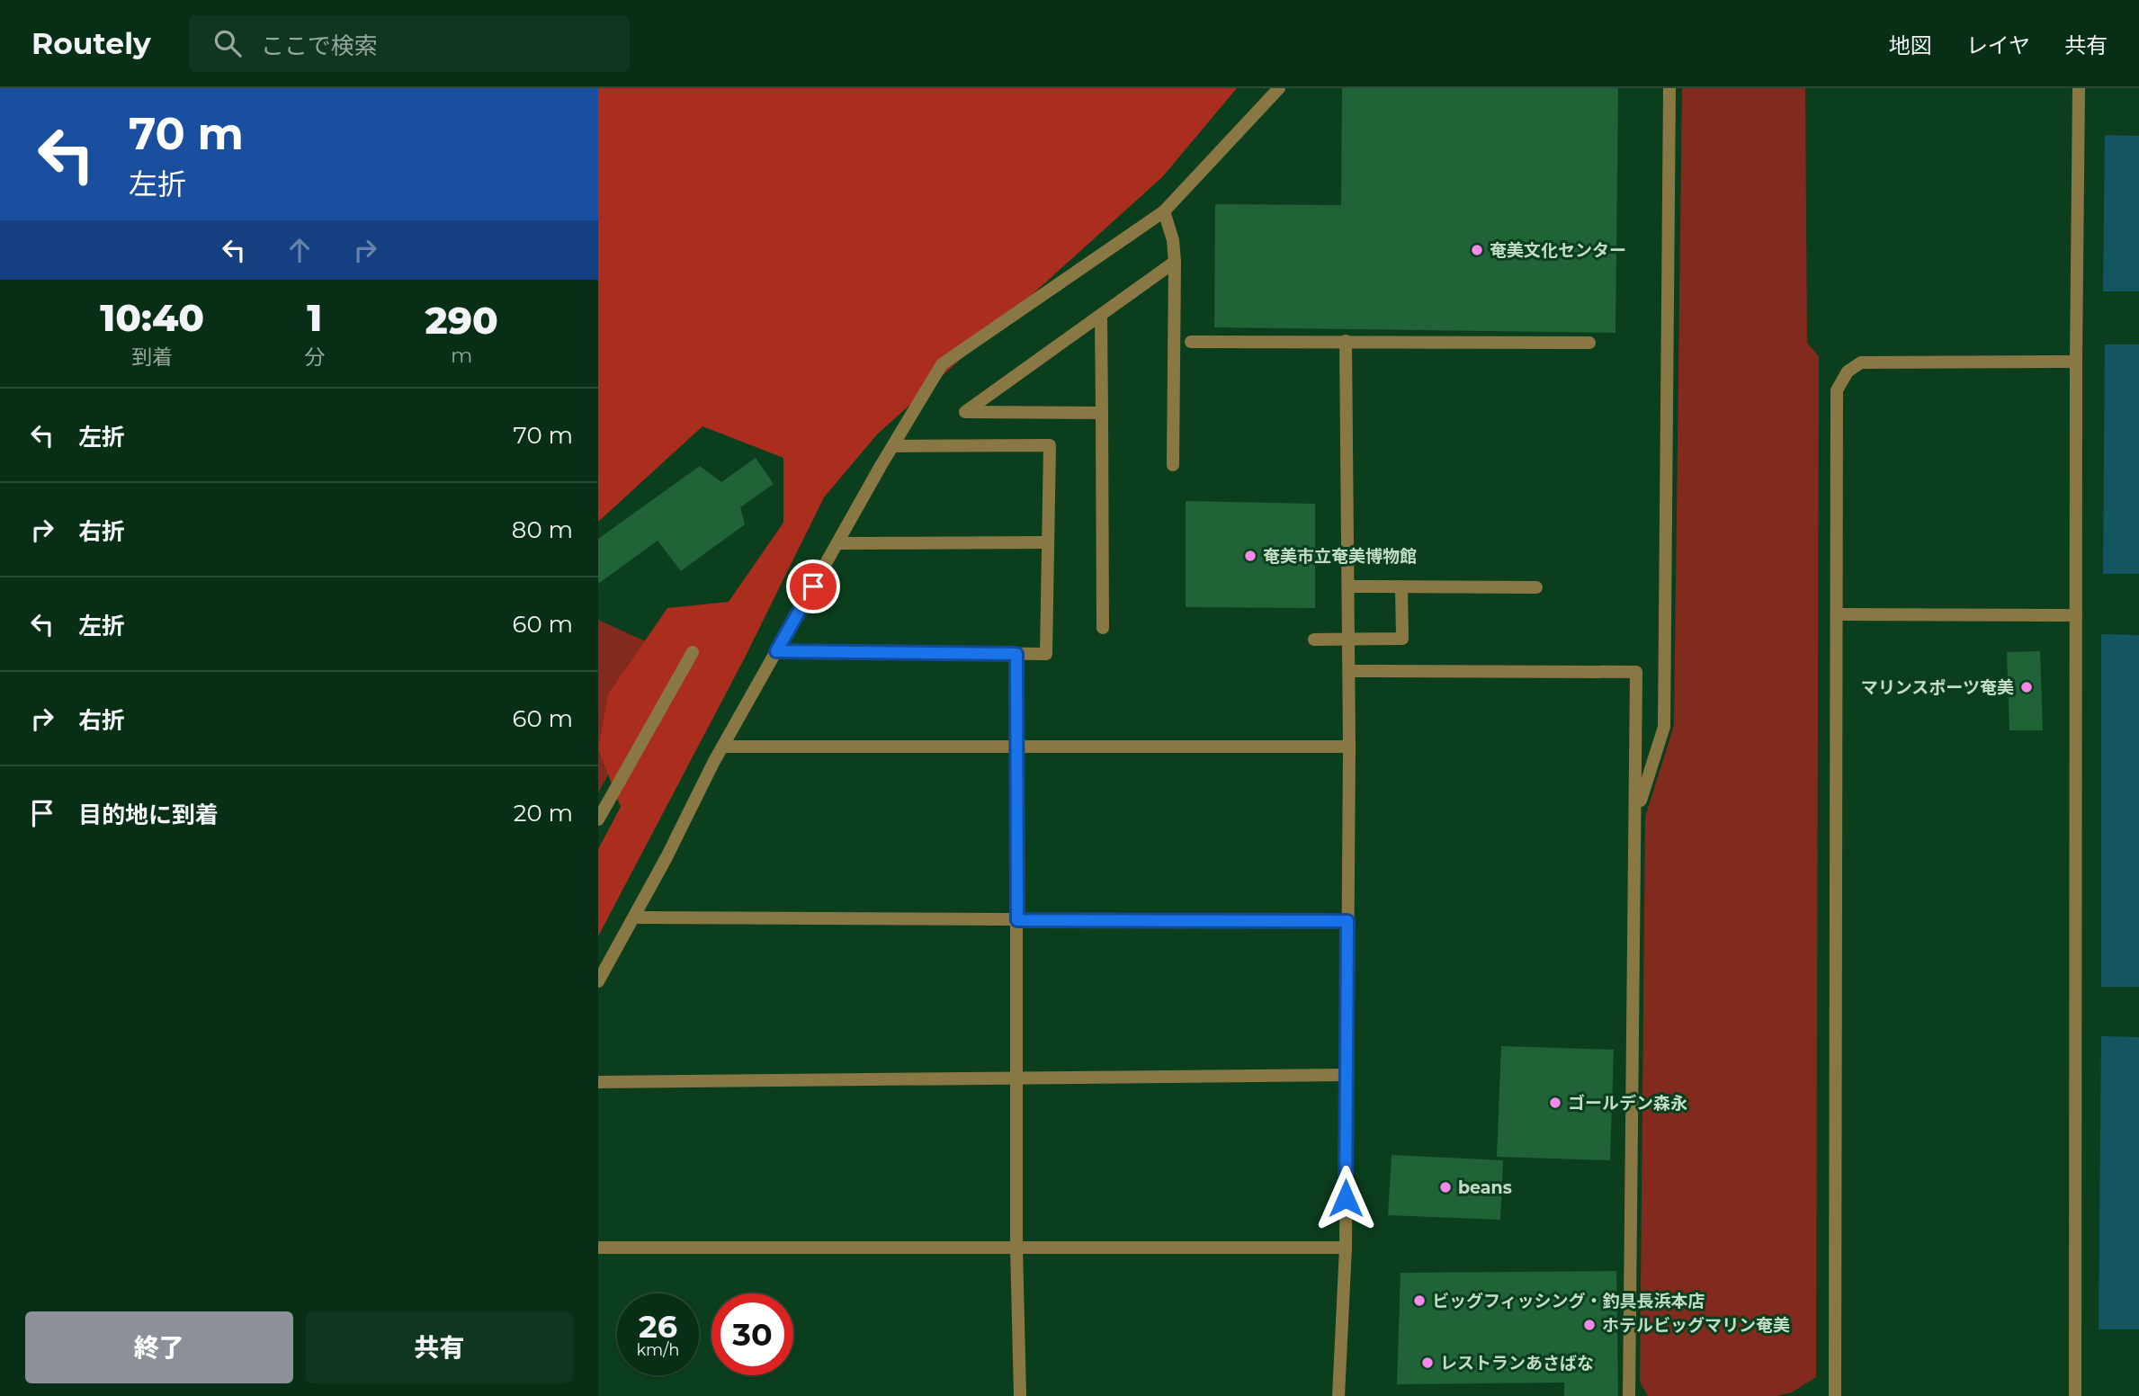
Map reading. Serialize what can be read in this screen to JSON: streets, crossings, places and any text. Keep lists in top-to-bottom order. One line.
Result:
{"places":["奄美文化センター","奄美市立奄美博物館","マリンスポーツ奄美","ゴールデン森永","beans","ビッグフィッシング・釣具長浜本店","ホテルビッグマリン奄美","レストランあさばな"],"page":{"header":"Routely","search":"ここで検索","nav":["地図","レイヤ","共有"],"turn":["70 m","左折"],"eta":["10:40","到着","1","分","290","m"],"list":[{"name":"左折","value":"70 m"},{"name":"右折","value":"80 m"},{"name":"左折","value":"60 m"},{"name":"右折","value":"60 m"},{"name":"目的地に到着","value":"20 m"}],"speed":"26 km/h","limit":"30","buttons":["終了","共有"]}}
